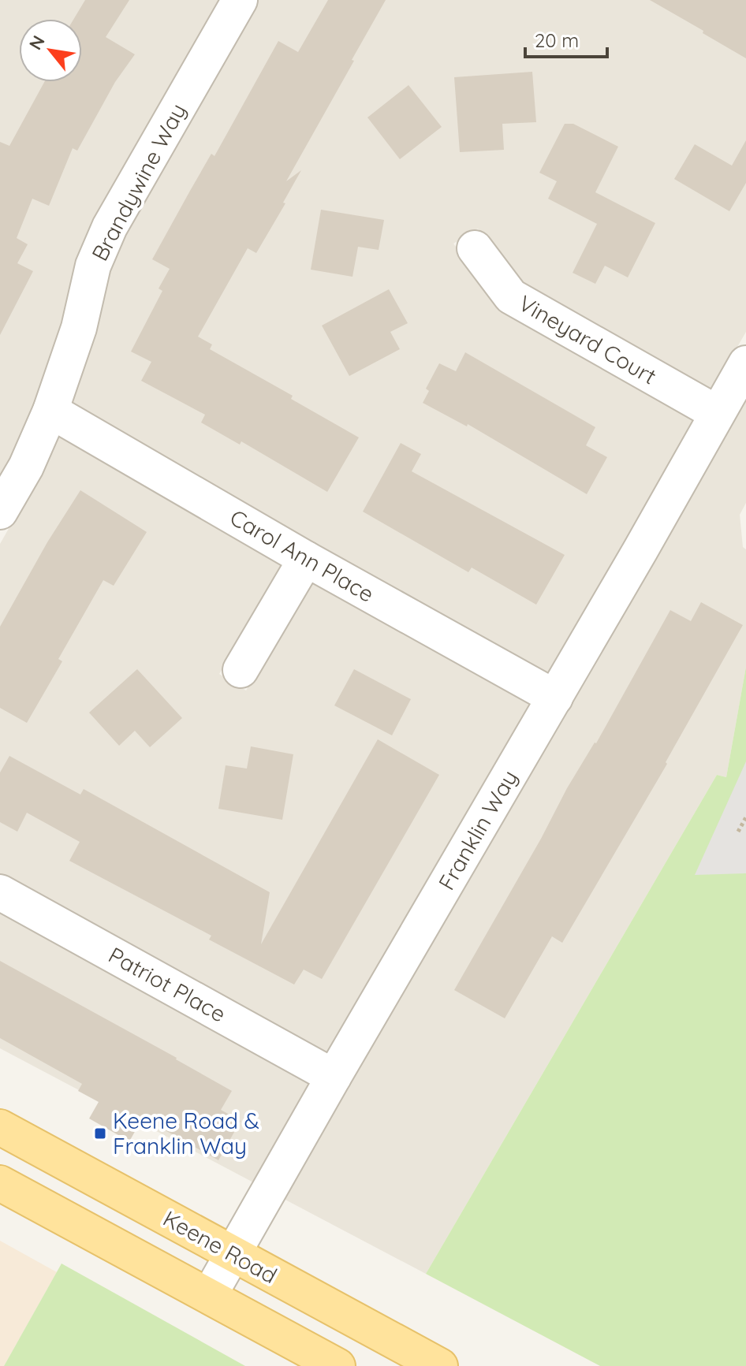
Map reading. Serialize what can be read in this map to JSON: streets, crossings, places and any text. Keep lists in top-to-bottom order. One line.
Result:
{"streets":{"main road":["Keene Road"],"street":["Brandywine Way","Vineyard Court","Carol Ann Place","Franklin Way","Patriot Place"]},"crossings":[["Brandywine Way","Carol Ann Place"],["Vineyard Court","Franklin Way"],["Carol Ann Place","Franklin Way"],["Franklin Way","Patriot Place"],["Franklin Way","Keene Road"]],"places":{"transit":["Keene Road & Franklin Way"]},"scale_bar":"20 m","north":"top left"}
